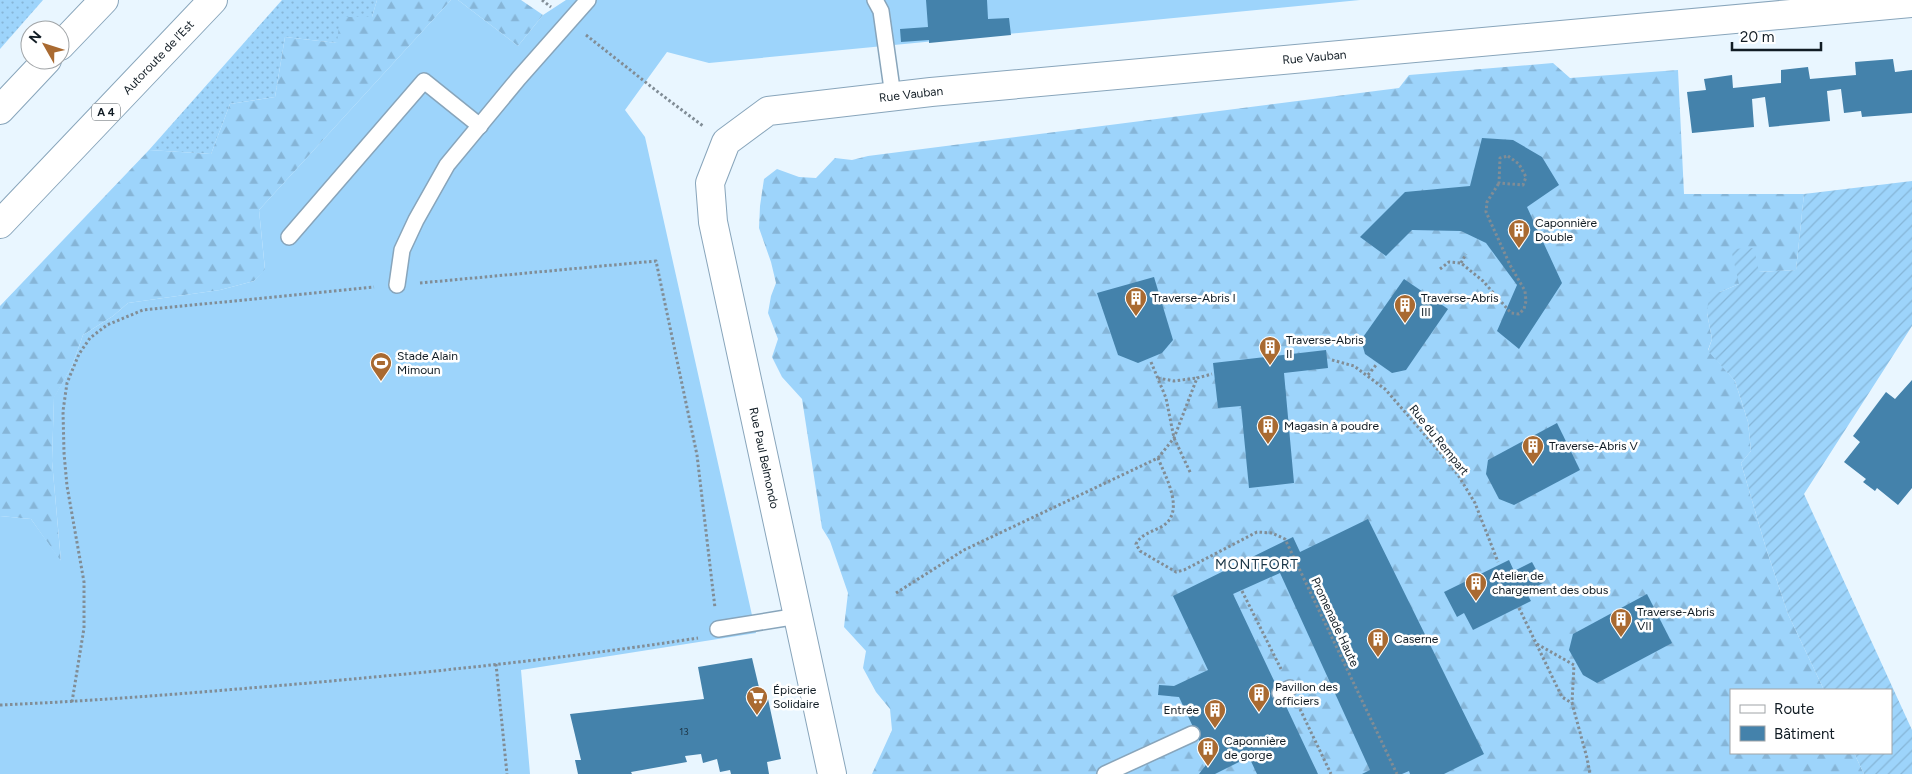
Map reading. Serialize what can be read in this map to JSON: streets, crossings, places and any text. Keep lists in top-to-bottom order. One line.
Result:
{"streets":{"main road":["Rue Vauban","Autoroute de l’Est","A 4","Rue Paul Belmondo"],"path":["Rue du Rempart","Promenade Haute"]},"crossings":[["Rue Vauban","Rue Paul Belmondo"]],"districts":["MONTFORT"],"places":{"building":["Caponnière Double","Traverse-Abris I","Traverse-Abris III","Traverse-Abris II","Magasin à poudre","Traverse-Abris V","Atelier de chargement des obus","Traverse-Abris VII","Caserne","Pavillon des officiers","Entrée","Caponnière de gorge"],"sports":["Stade Alain Mimoun"],"supermarket":["Épicerie Solidaire"]},"house_numbers":["13"],"legend":["Route","Bâtiment"],"scale_bar":"20 m","north":"top left"}
